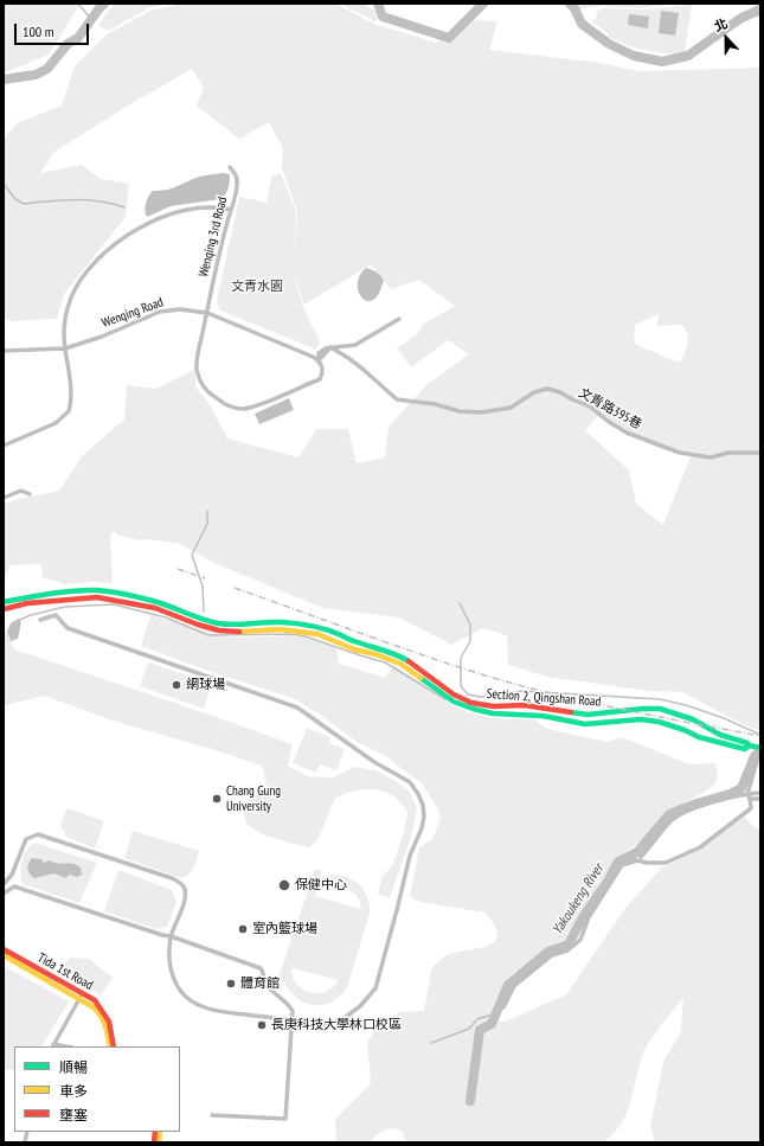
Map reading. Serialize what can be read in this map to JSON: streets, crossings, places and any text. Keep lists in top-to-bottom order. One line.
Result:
{"streets":{"street":["Wenqing 3rd Road","Wenqing Road","文青路395巷","Section 2, Qingshan Road","Tida 1st Road"]},"crossings":[["Wenqing 3rd Road","Wenqing Road"]],"water":["Yakoukeng River"],"parks":["文青水園"],"places":["網球場","Chang Gung University","保健中心","室內籃球場","體育館","長庚科技大學林口校區"],"legend":["順暢","車多","壅塞"],"scale_bar":"100 m","north":"top"}
